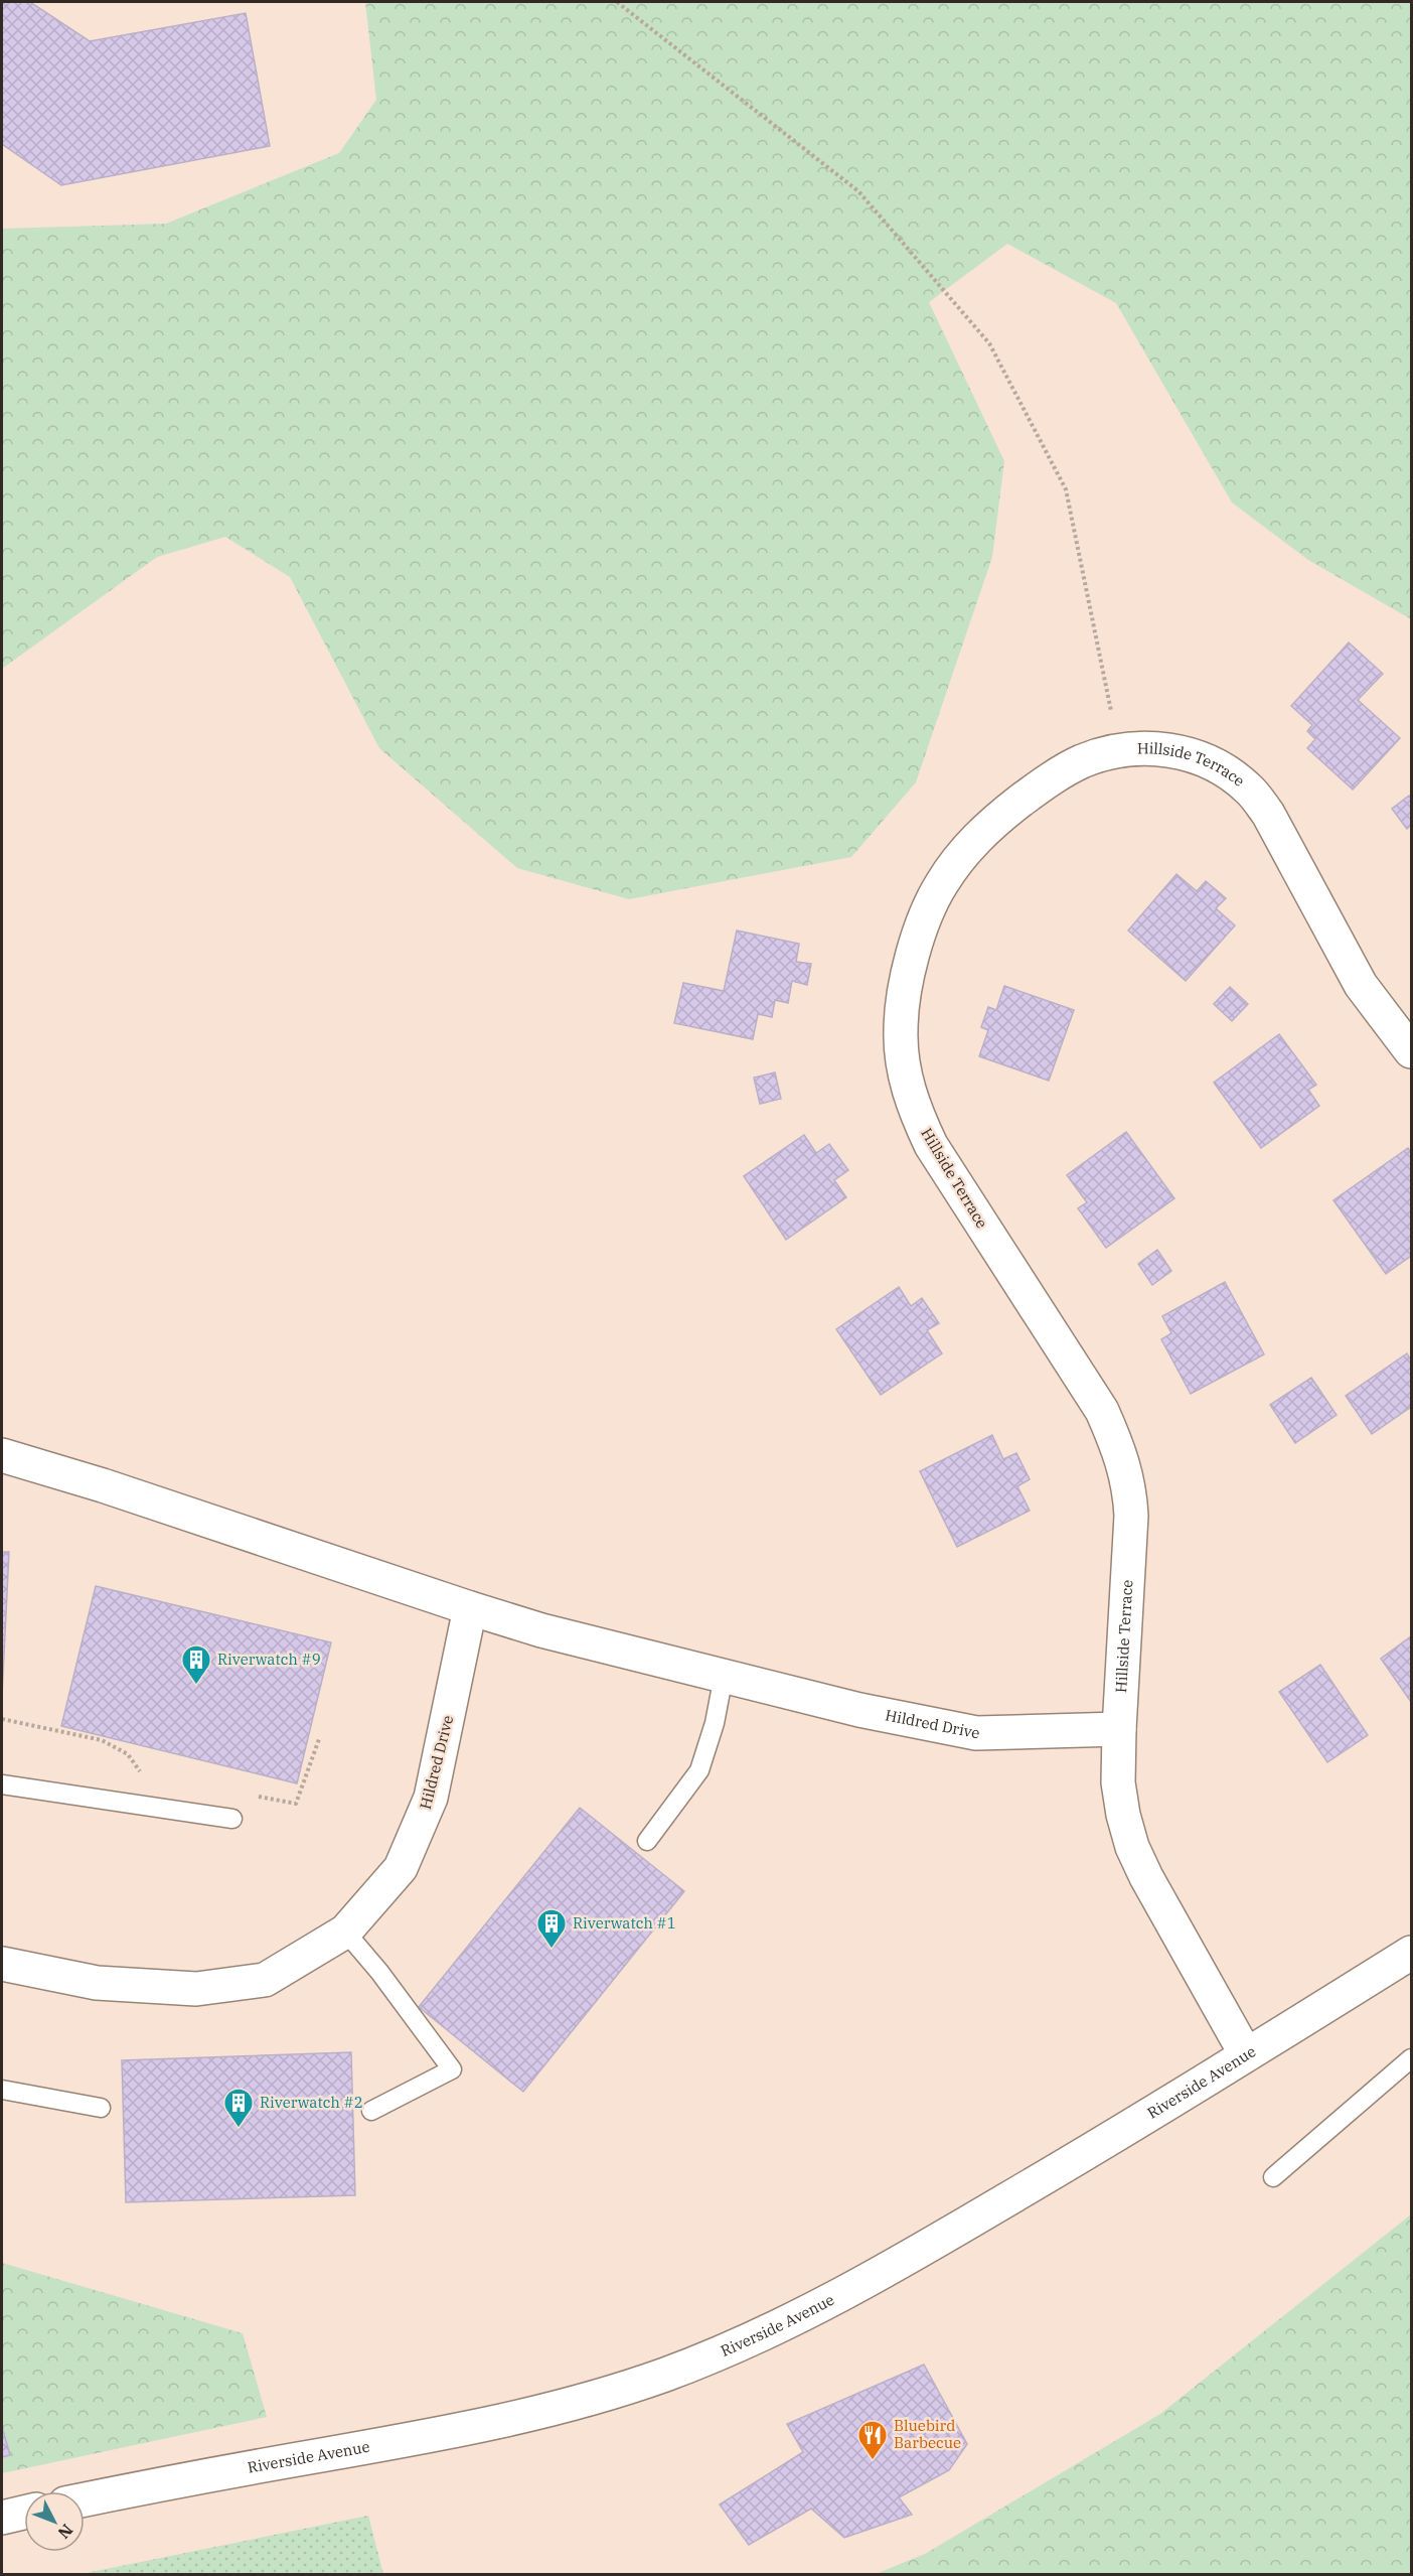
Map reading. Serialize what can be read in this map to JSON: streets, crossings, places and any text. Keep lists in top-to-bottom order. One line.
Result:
{"streets":{"street":["Hillside Terrace","Hildred Drive","Riverside Avenue"]},"crossings":[["Hillside Terrace","Hildred Drive"],["Hillside Terrace","Riverside Avenue"]],"places":{"building":["Riverwatch #9","Riverwatch #1","Riverwatch #2"],"restaurant":["Bluebird Barbecue"]},"north":"bottom right"}
